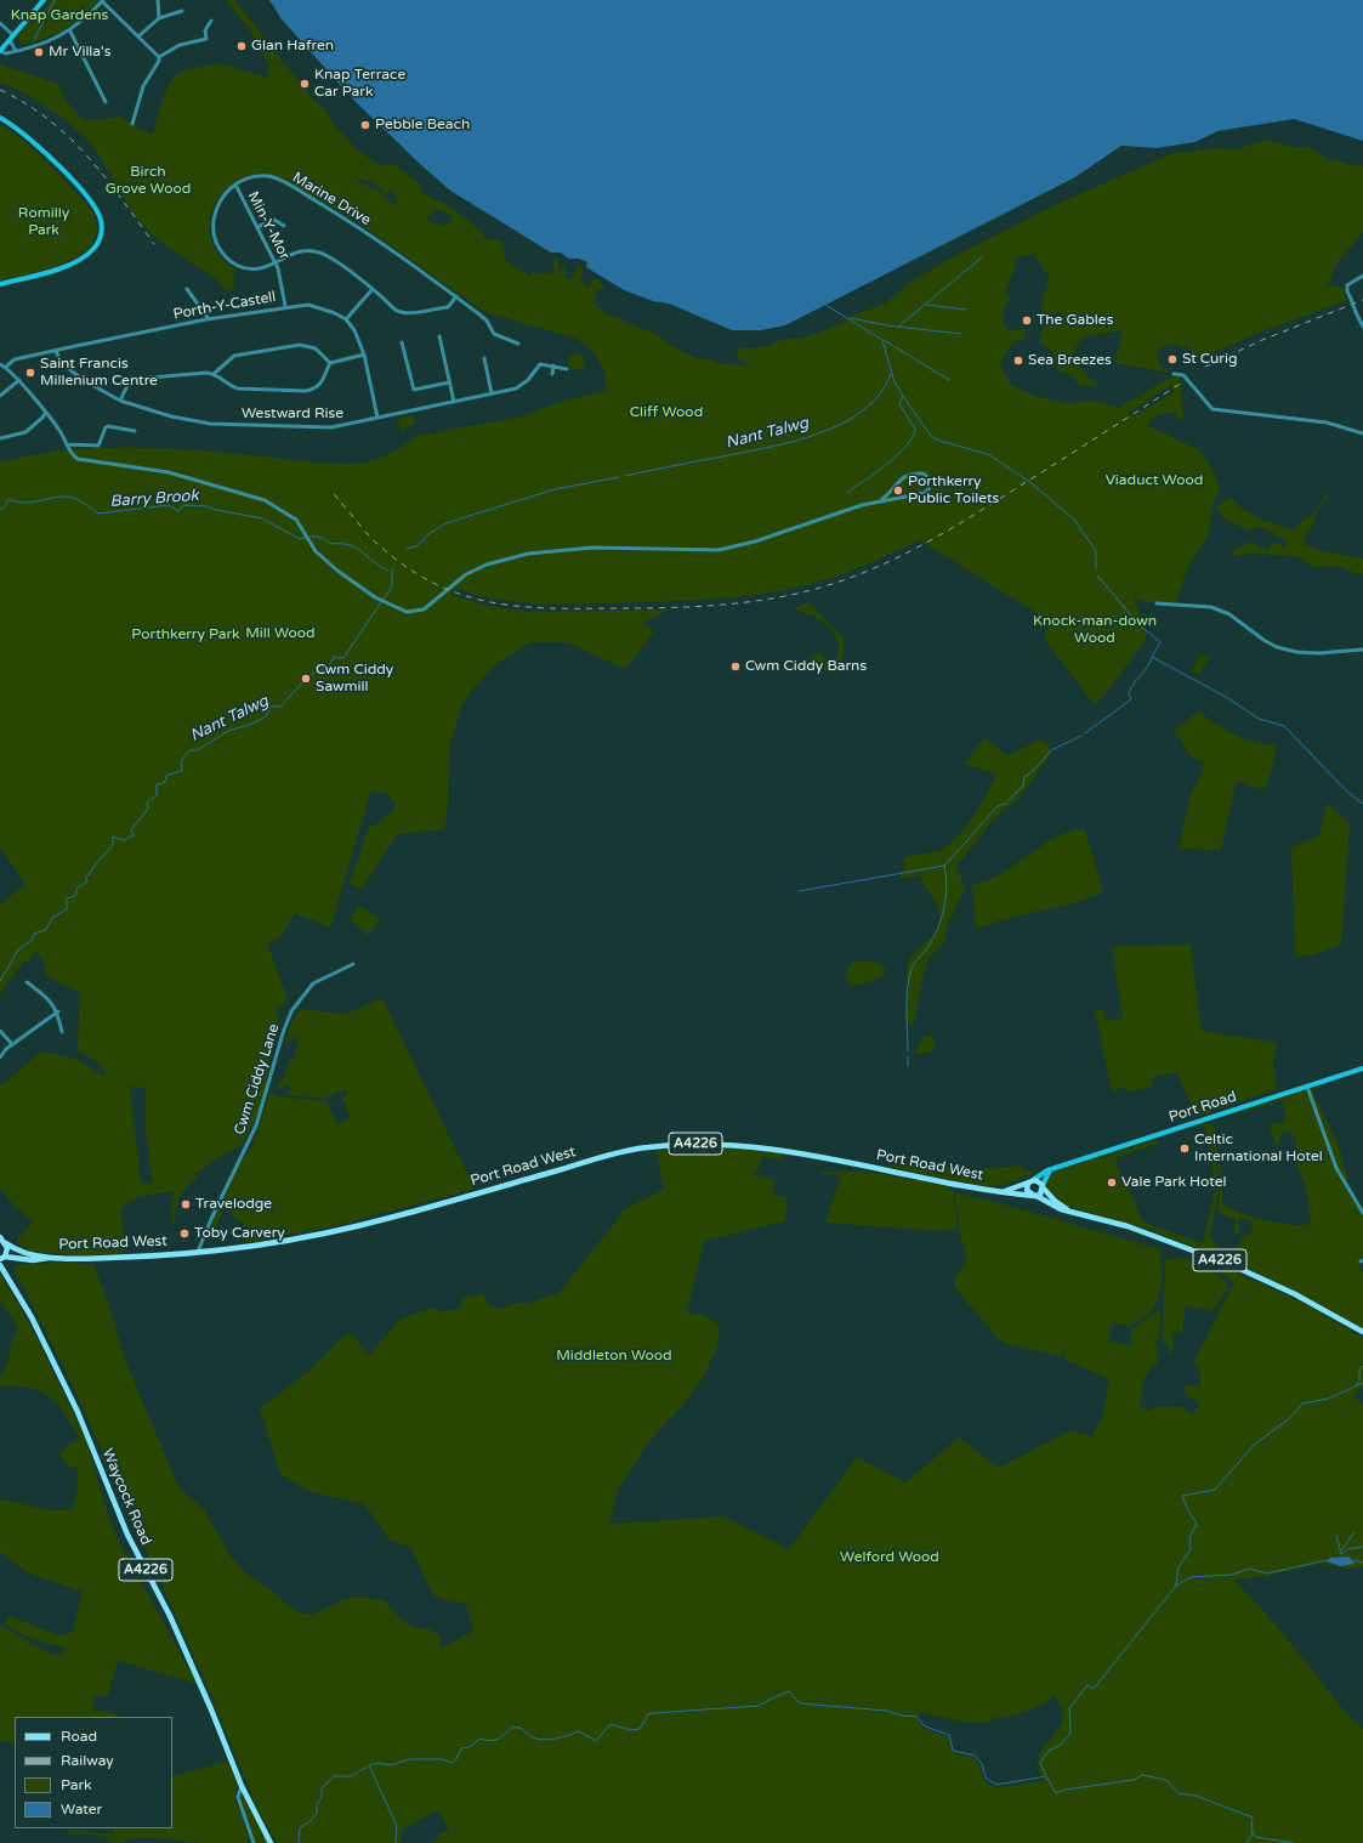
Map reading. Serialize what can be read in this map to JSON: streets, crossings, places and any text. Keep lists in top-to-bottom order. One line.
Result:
{"streets":{"main road":["A4226","Port Road West","Waycock Road"],"street":["Marine Drive","Min-Y-Mor","Porth-Y-Castell","Westward Rise","Cwm Ciddy Lane","Port Road"]},"crossings":[["Marine Drive","Min-Y-Mor"],["Min-Y-Mor","Porth-Y-Castell"],["Porth-Y-Castell","Westward Rise"],["Cwm Ciddy Lane","Port Road West"],["Port Road","A4226"],["Port Road","Port Road West"],["A4226","Port Road West"],["Port Road West","Waycock Road"]],"water":["Nant Talwg","Barry Brook"],"parks":["Knap Gardens","Birch Grove Wood","Romilly Park","Cliff Wood","Viaduct Wood","Knock-man-down Wood","Mill Wood","Porthkerry Park","Middleton Wood","Welford Wood"],"places":["Glan Hafren","Mr Villa's","Knap Terrace Car Park","Pebble Beach","The Gables","St Curig","Sea Breezes","Saint Francis Millenium Centre","Porthkerry Public Toilets","Cwm Ciddy Barns","Cwm Ciddy Sawmill","Celtic International Hotel","Vale Park Hotel","Travelodge","Toby Carvery"],"legend":["Road","Railway","Park","Water"]}
